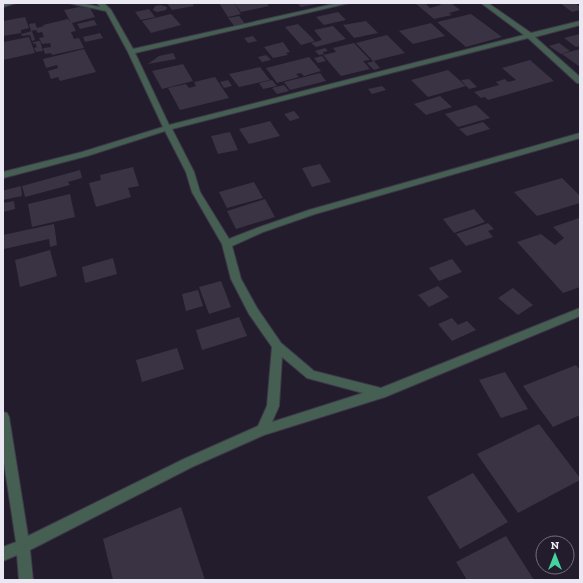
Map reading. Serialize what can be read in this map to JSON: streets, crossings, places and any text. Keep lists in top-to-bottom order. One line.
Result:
{"north":"top"}
